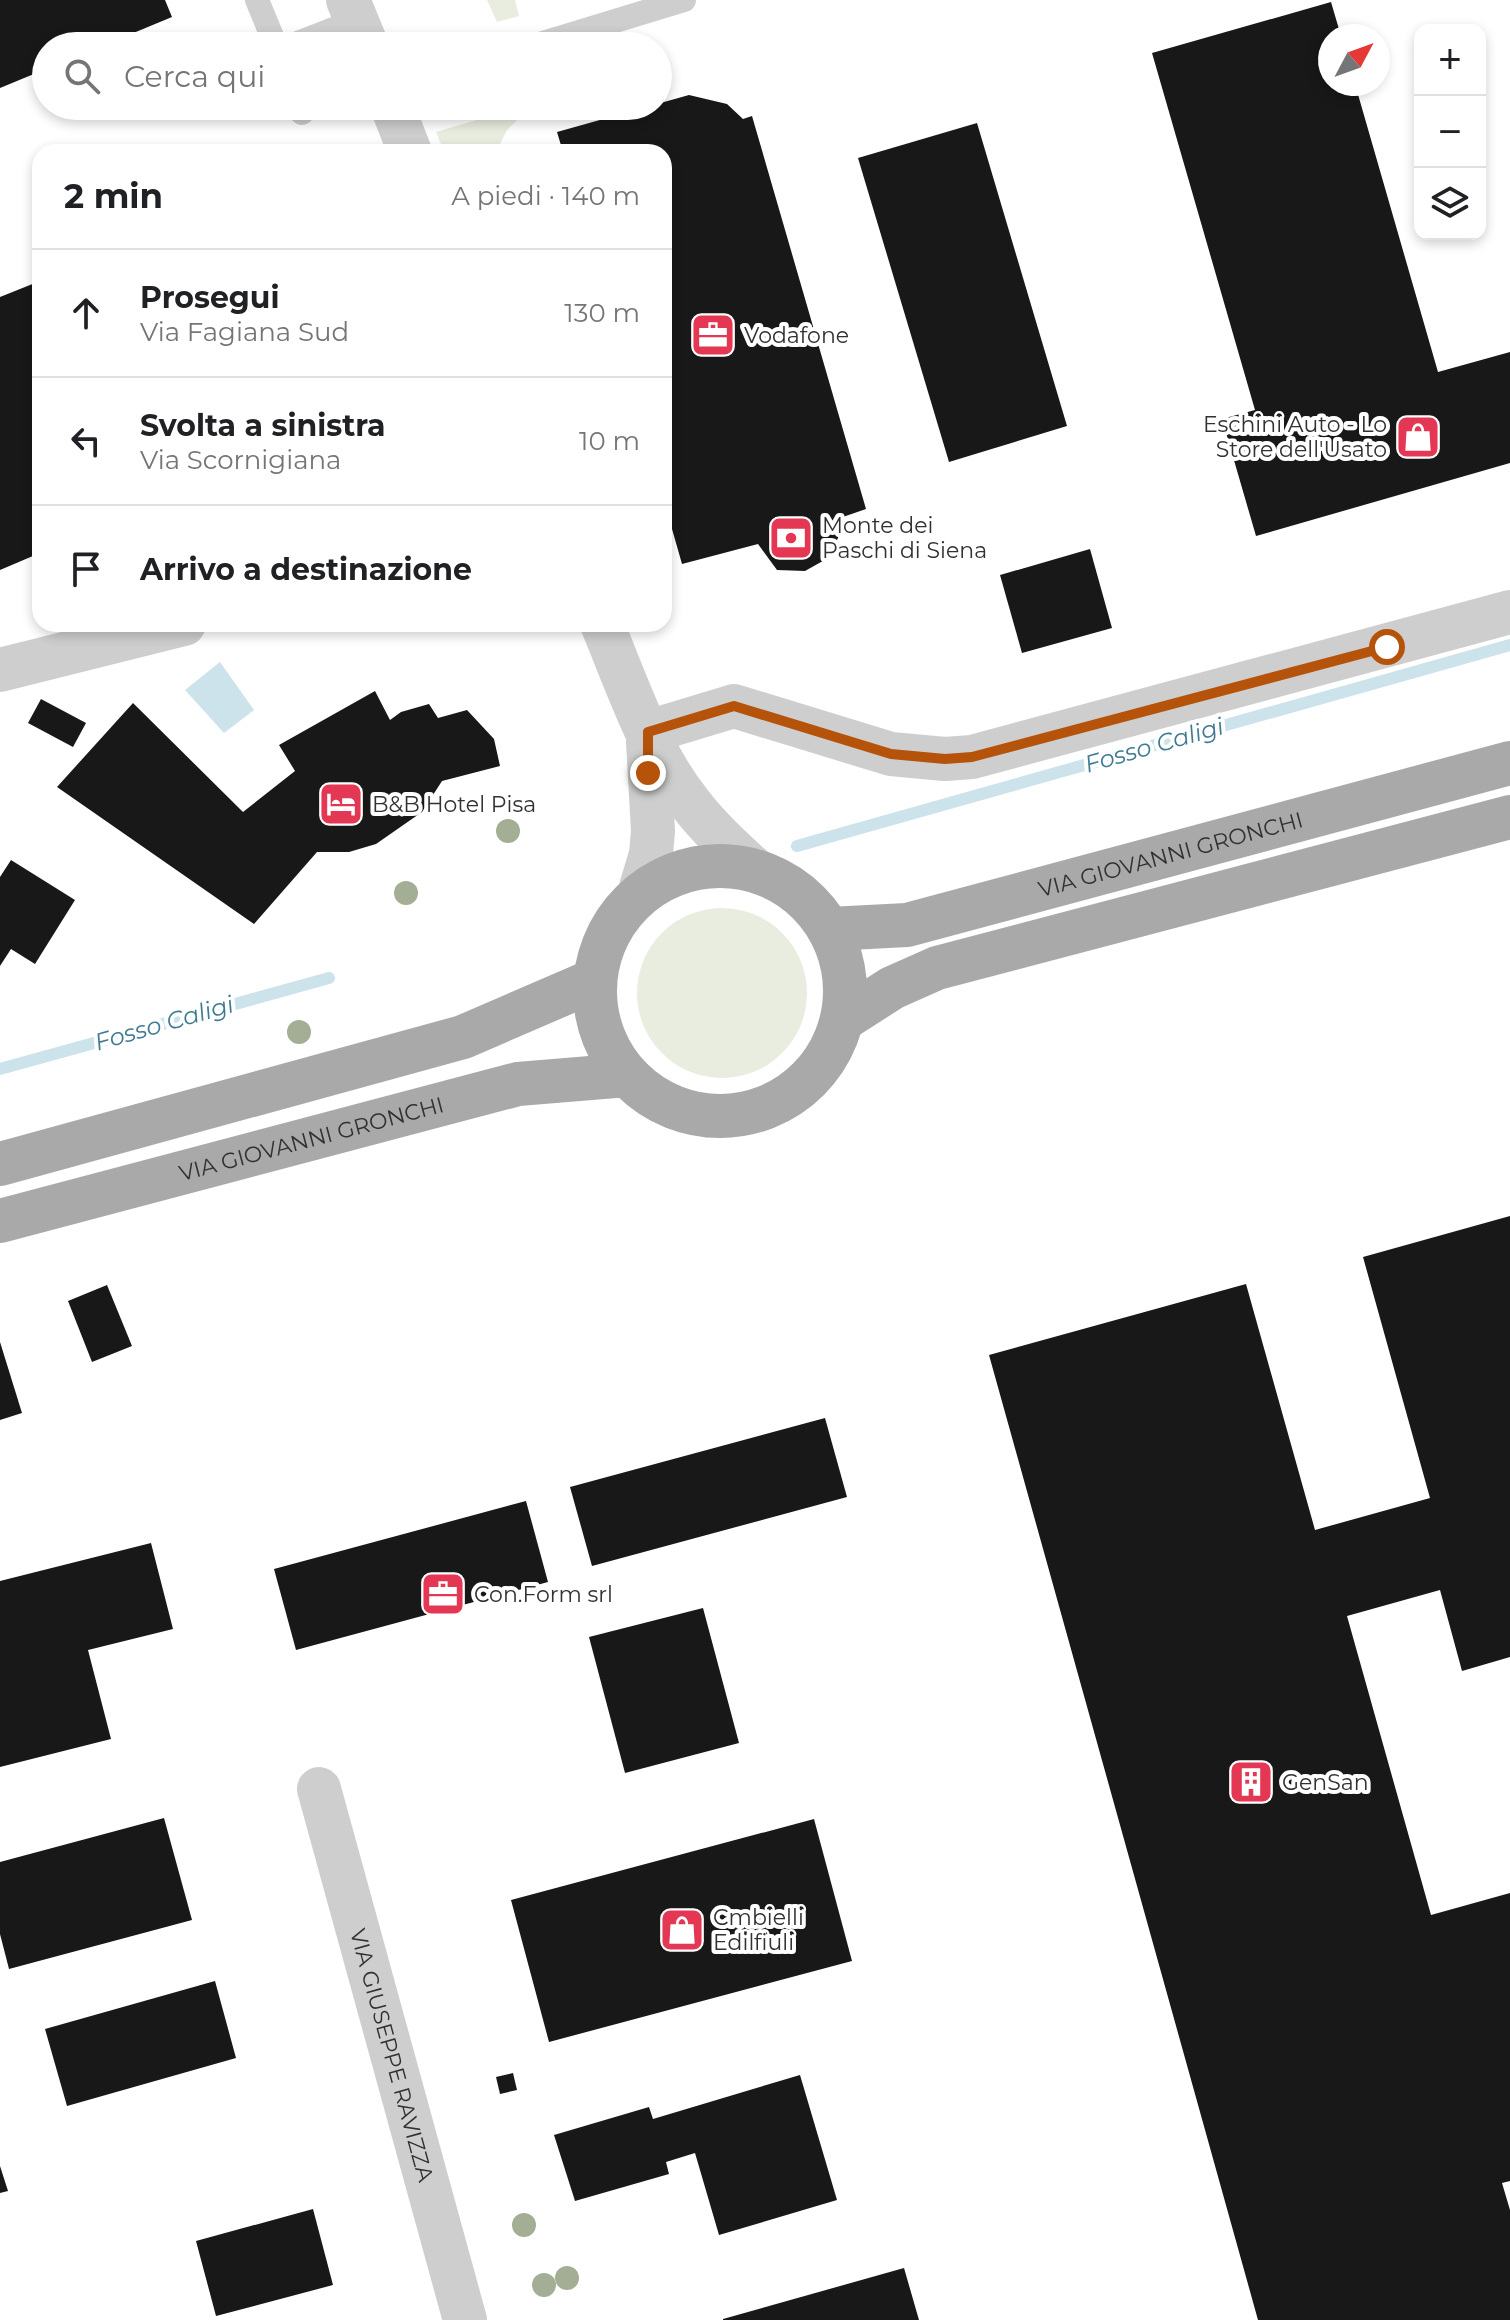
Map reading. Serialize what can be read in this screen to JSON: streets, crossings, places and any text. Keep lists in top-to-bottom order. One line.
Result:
{"streets":{"main road":["VIA GIOVANNI GRONCHI"],"street":["VIA GIUSEPPE RAVIZZA"]},"water":["Fosso Caligi"],"places":{"office":["Vodafone","Con.Form srl"],"shop":["Eschini Auto - Lo Store dell'Usato","Cmbielli Edilfiuli"],"bank":["Monte dei Paschi di Siena"],"hotel":["B&B Hotel Pisa"],"building":["GenSan"]},"north":"top right","page":{"map_buttons":["+","−"],"search":"Cerca qui","heading":["2 min","A piedi · 140 m"],"list":[["Prosegui","Via Fagiana Sud","130 m"],["Svolta a sinistra","Via Scornigiana","10 m"],"Arrivo a destinazione"]}}
